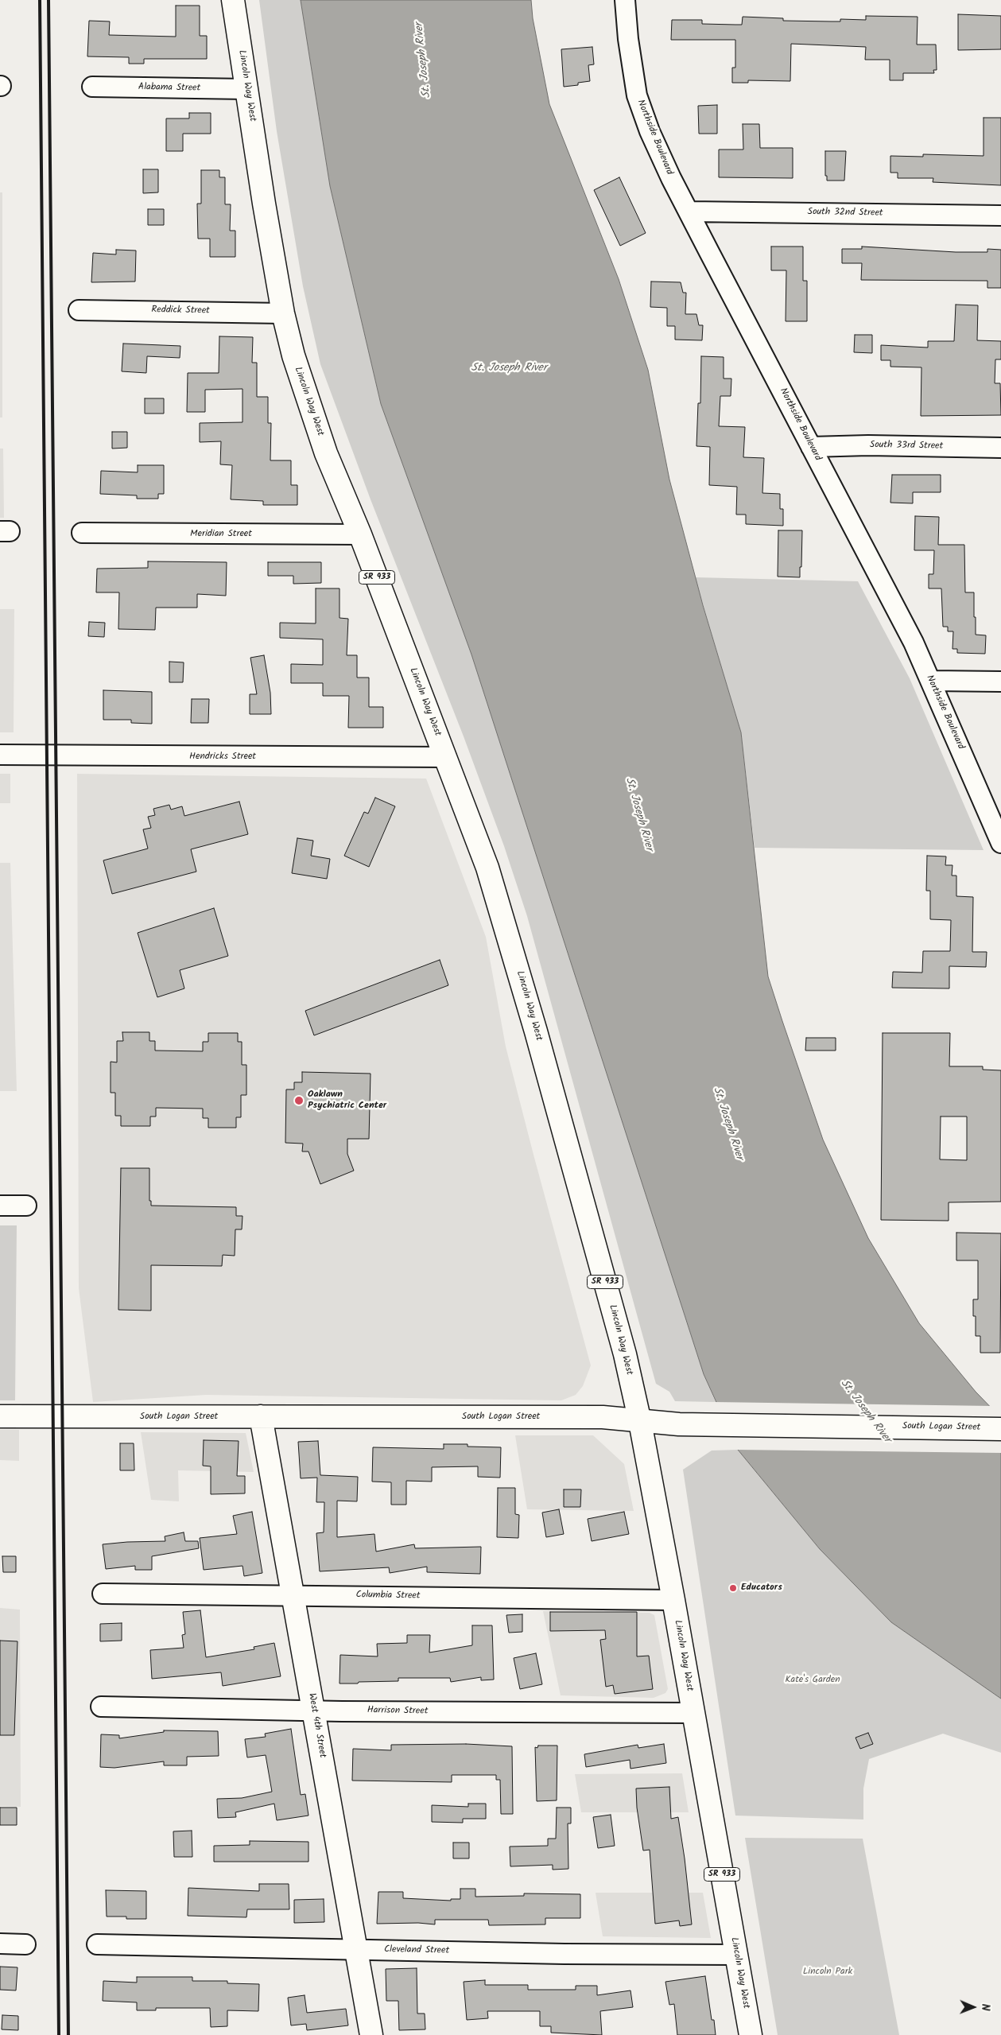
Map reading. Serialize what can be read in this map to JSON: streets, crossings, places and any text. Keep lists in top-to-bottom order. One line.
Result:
{"streets":{"main road":["Lincoln Way West","SR 933","South Logan Street","West 4th Street"],"street":["Alabama Street","Northside Boulevard","South 32nd Street","Reddick Street","South 33rd Street","Meridian Street","Hendricks Street","Columbia Street","Harrison Street","Cleveland Street"]},"crossings":[["Lincoln Way West","Alabama Street"],["Lincoln Way West","Reddick Street"],["Lincoln Way West","Meridian Street"],["Lincoln Way West","Hendricks Street"],["Lincoln Way West","South Logan Street"],["Lincoln Way West","Columbia Street"],["Lincoln Way West","Harrison Street"],["Lincoln Way West","Cleveland Street"],["Northside Boulevard","South 32nd Street"],["Northside Boulevard","South 33rd Street"],["South Logan Street","West 4th Street"],["Columbia Street","West 4th Street"],["Harrison Street","West 4th Street"],["West 4th Street","Cleveland Street"]],"water":["St. Joseph River"],"parks":["Kate's Garden","Lincoln Park"],"places":["Oaklawn Psychiatric Center","Educators"],"north":"right"}
